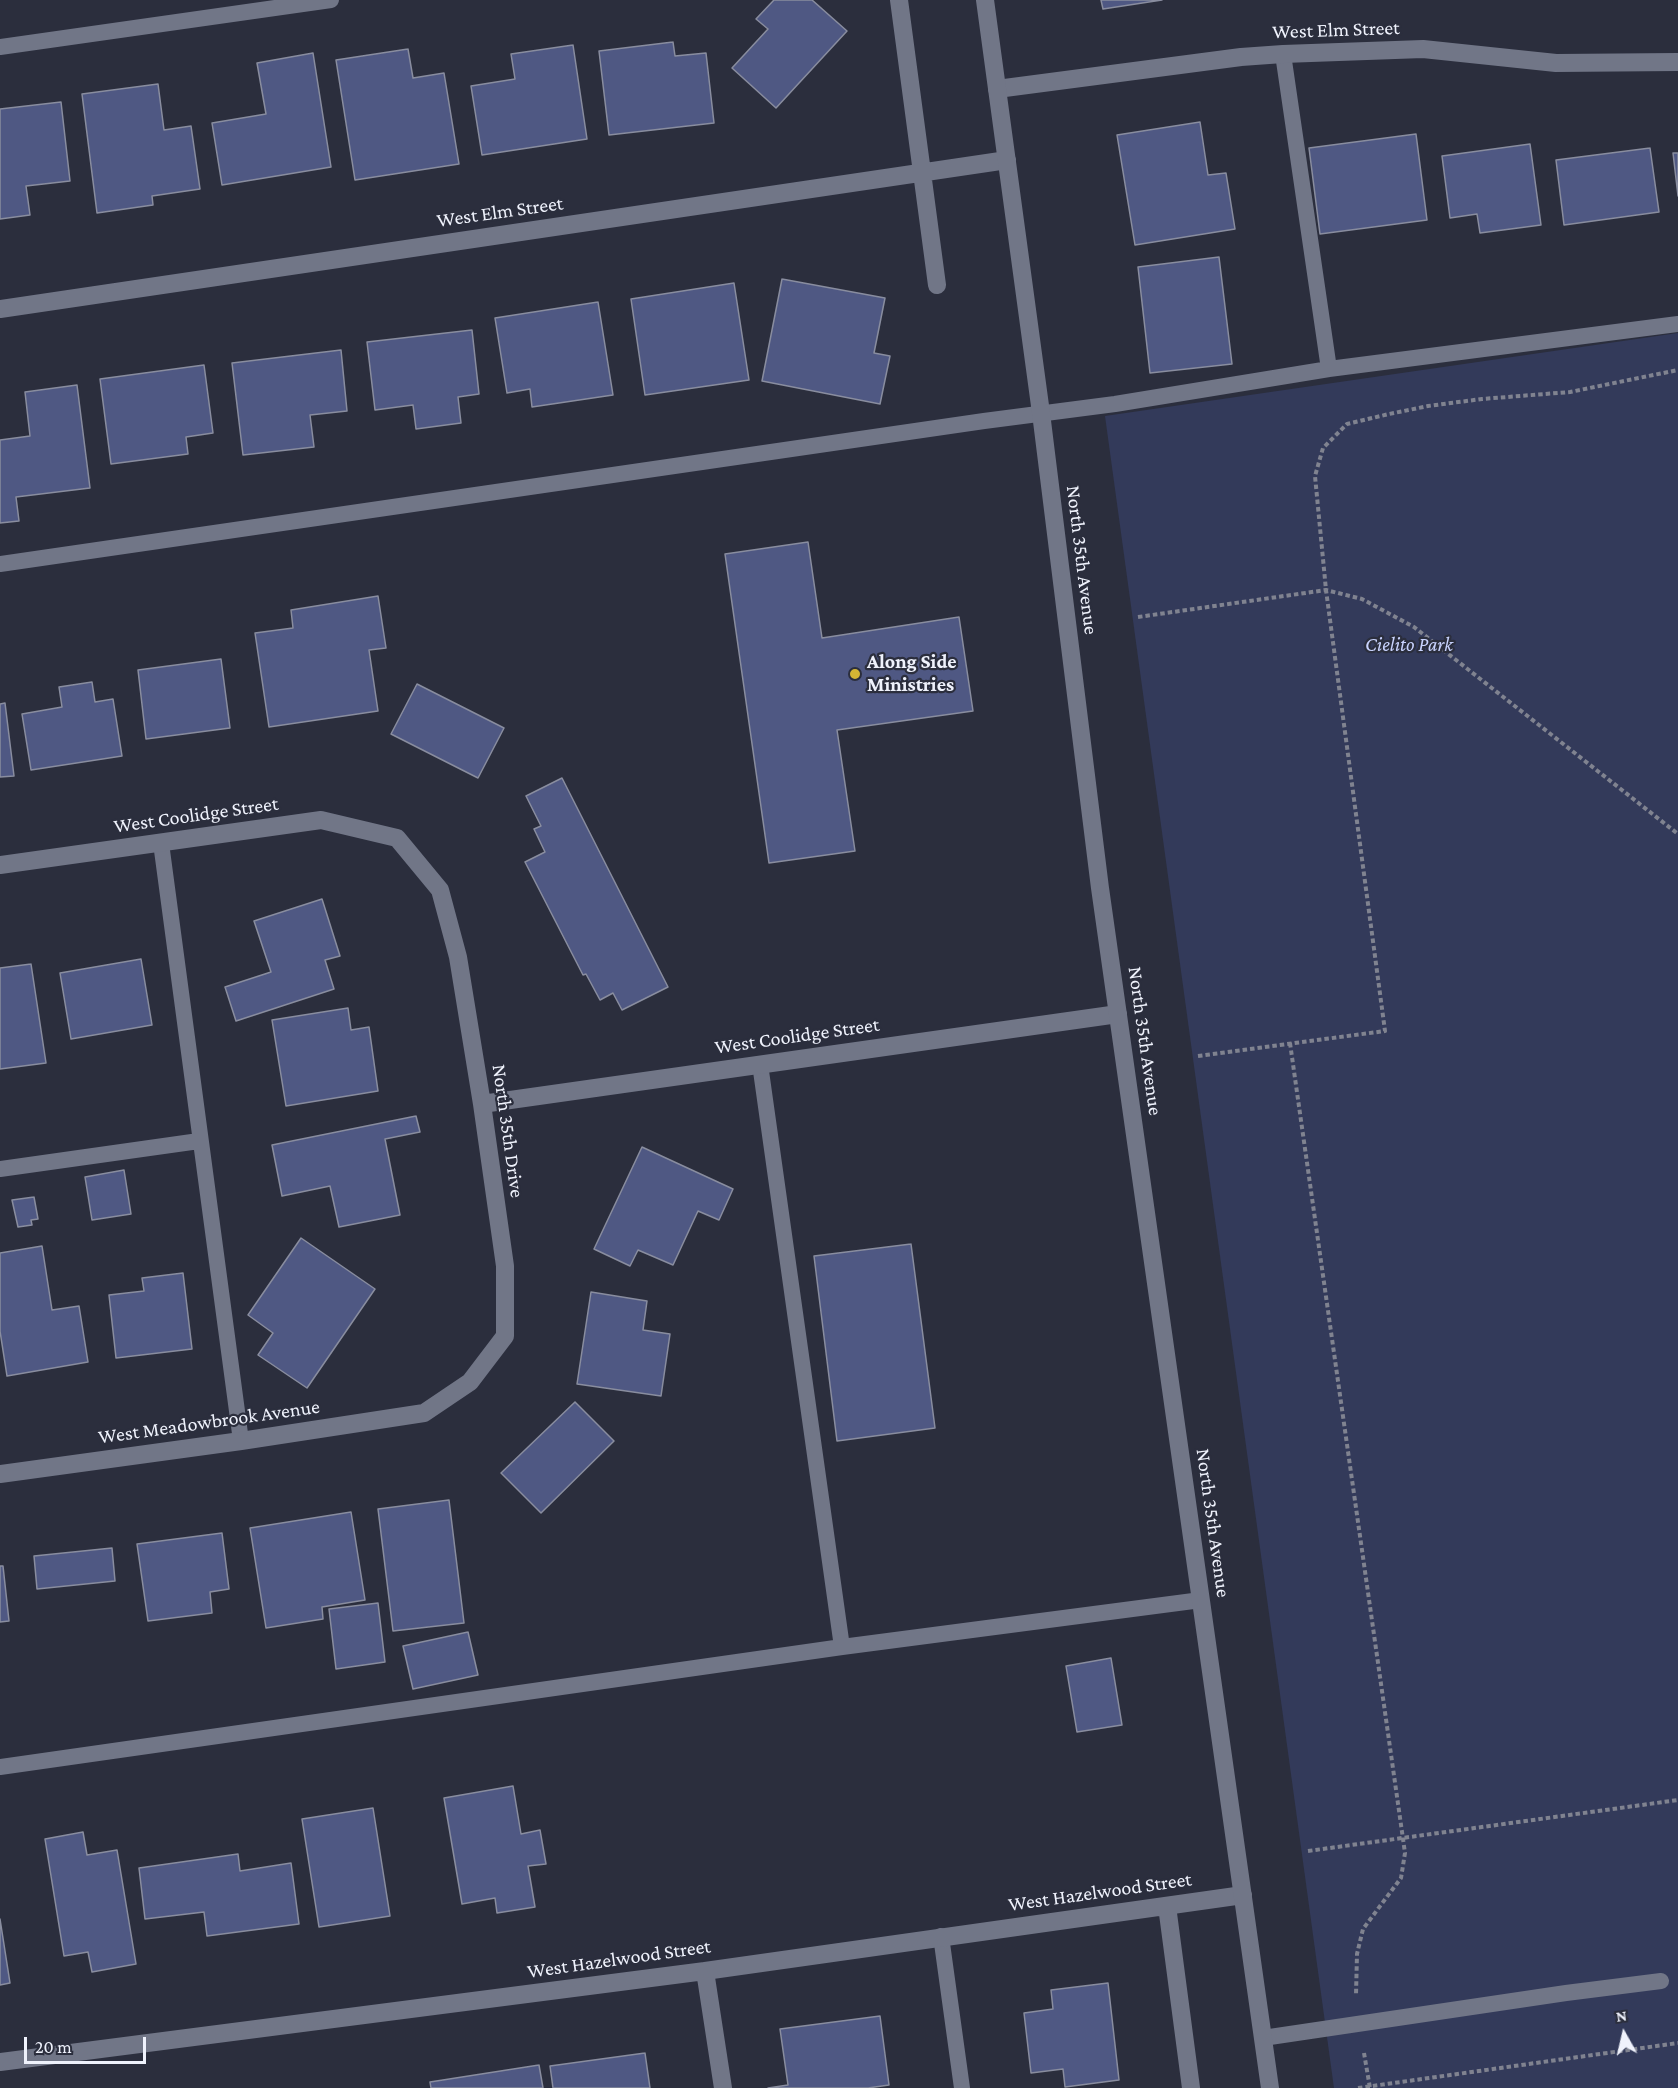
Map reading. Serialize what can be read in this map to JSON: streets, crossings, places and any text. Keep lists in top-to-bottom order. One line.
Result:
{"streets":{"street":["West Elm Street","North 35th Avenue","West Coolidge Street","North 35th Drive","West Meadowbrook Avenue","West Hazelwood Street"]},"crossings":[["West Elm Street","North 35th Avenue"],["North 35th Avenue","West Coolidge Street"],["North 35th Avenue","West Hazelwood Street"],["West Coolidge Street","North 35th Drive"],["North 35th Drive","West Meadowbrook Avenue"]],"parks":["Cielito Park"],"places":["Along Side Ministries"],"scale_bar":"20 m","north":"top"}
